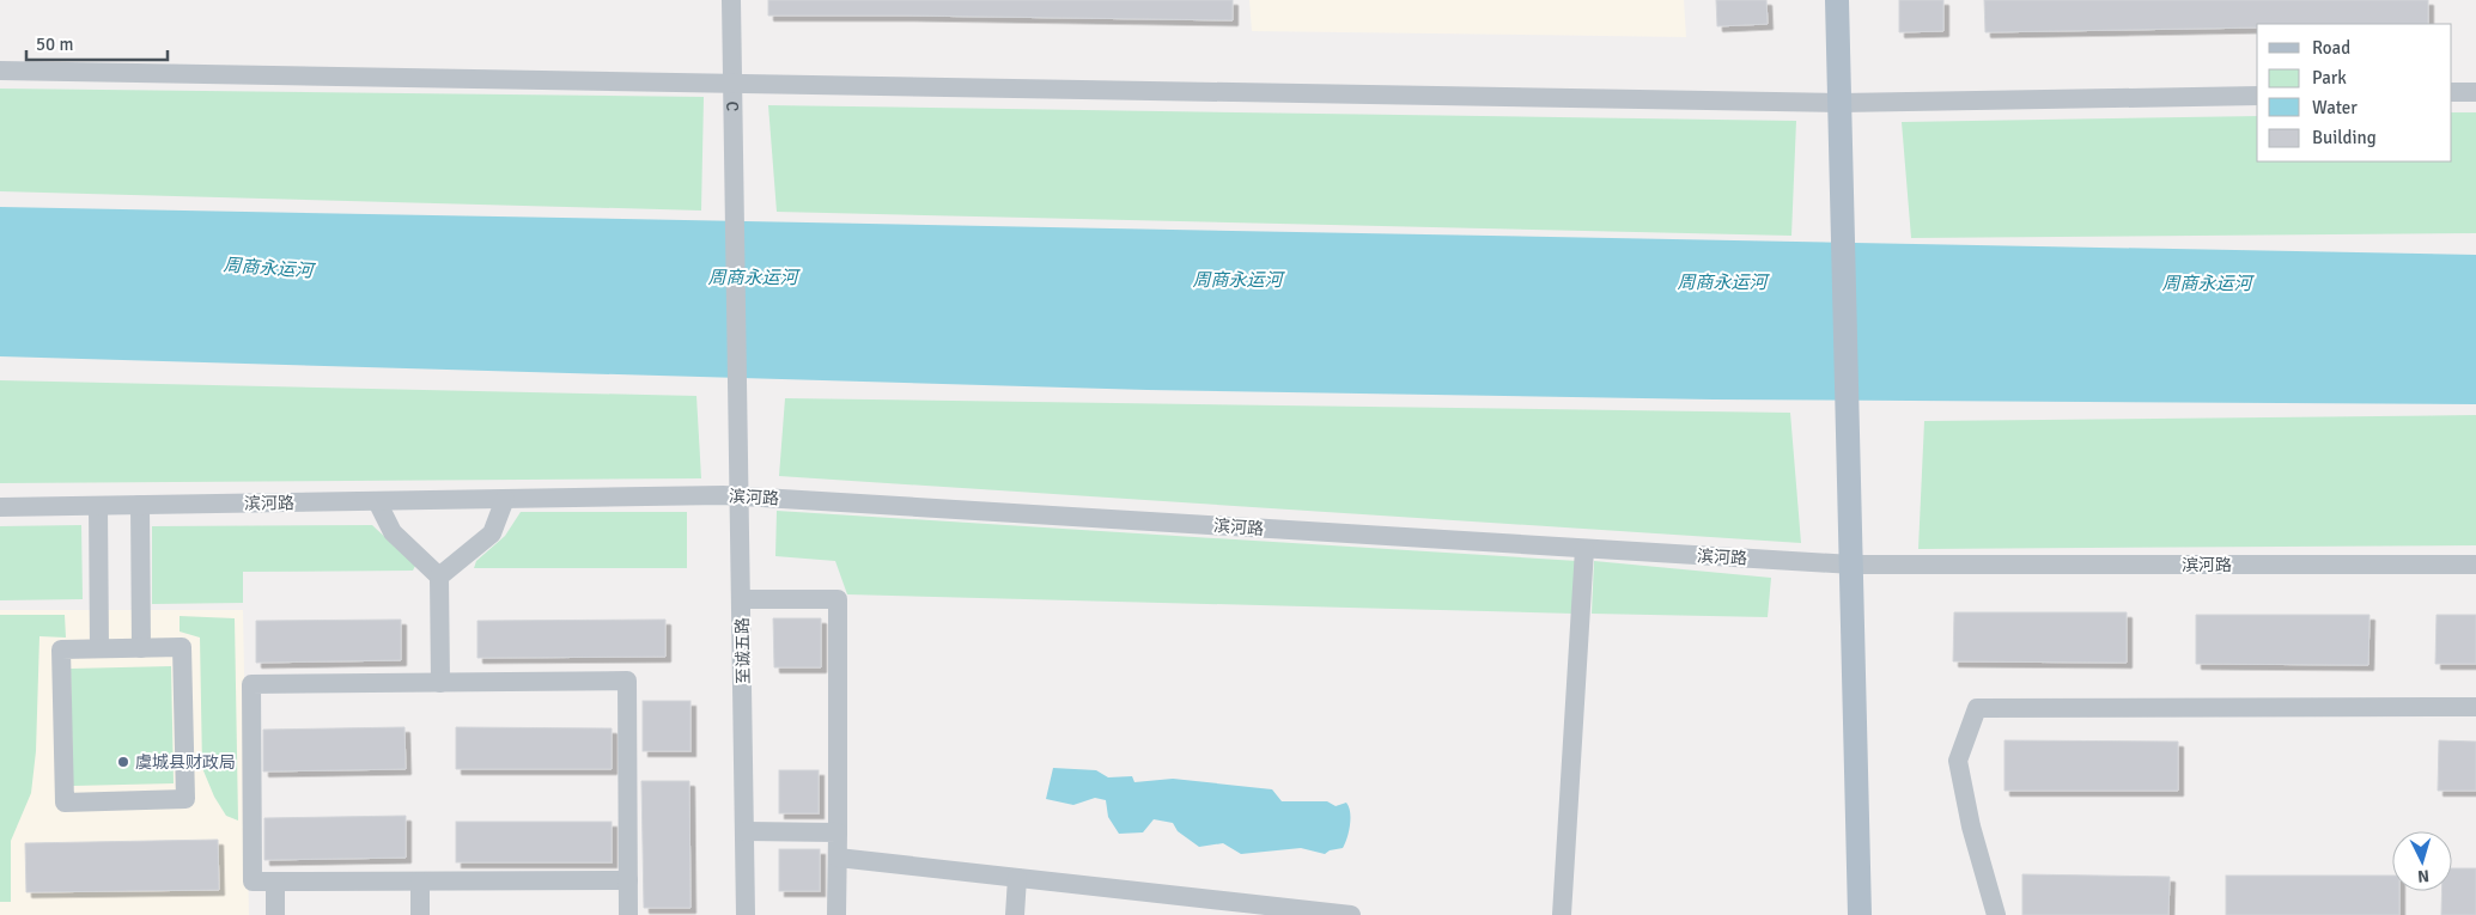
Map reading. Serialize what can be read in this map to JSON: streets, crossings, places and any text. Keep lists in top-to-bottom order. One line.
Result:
{"streets":{"street":["C","滨河路","至诚五路"]},"crossings":[["C","至诚五路"],["滨河路","至诚五路"]],"water":["周商永运河"],"places":["虞城县财政局"],"legend":["Road","Park","Water","Building"],"scale_bar":"50 m","north":"bottom"}
